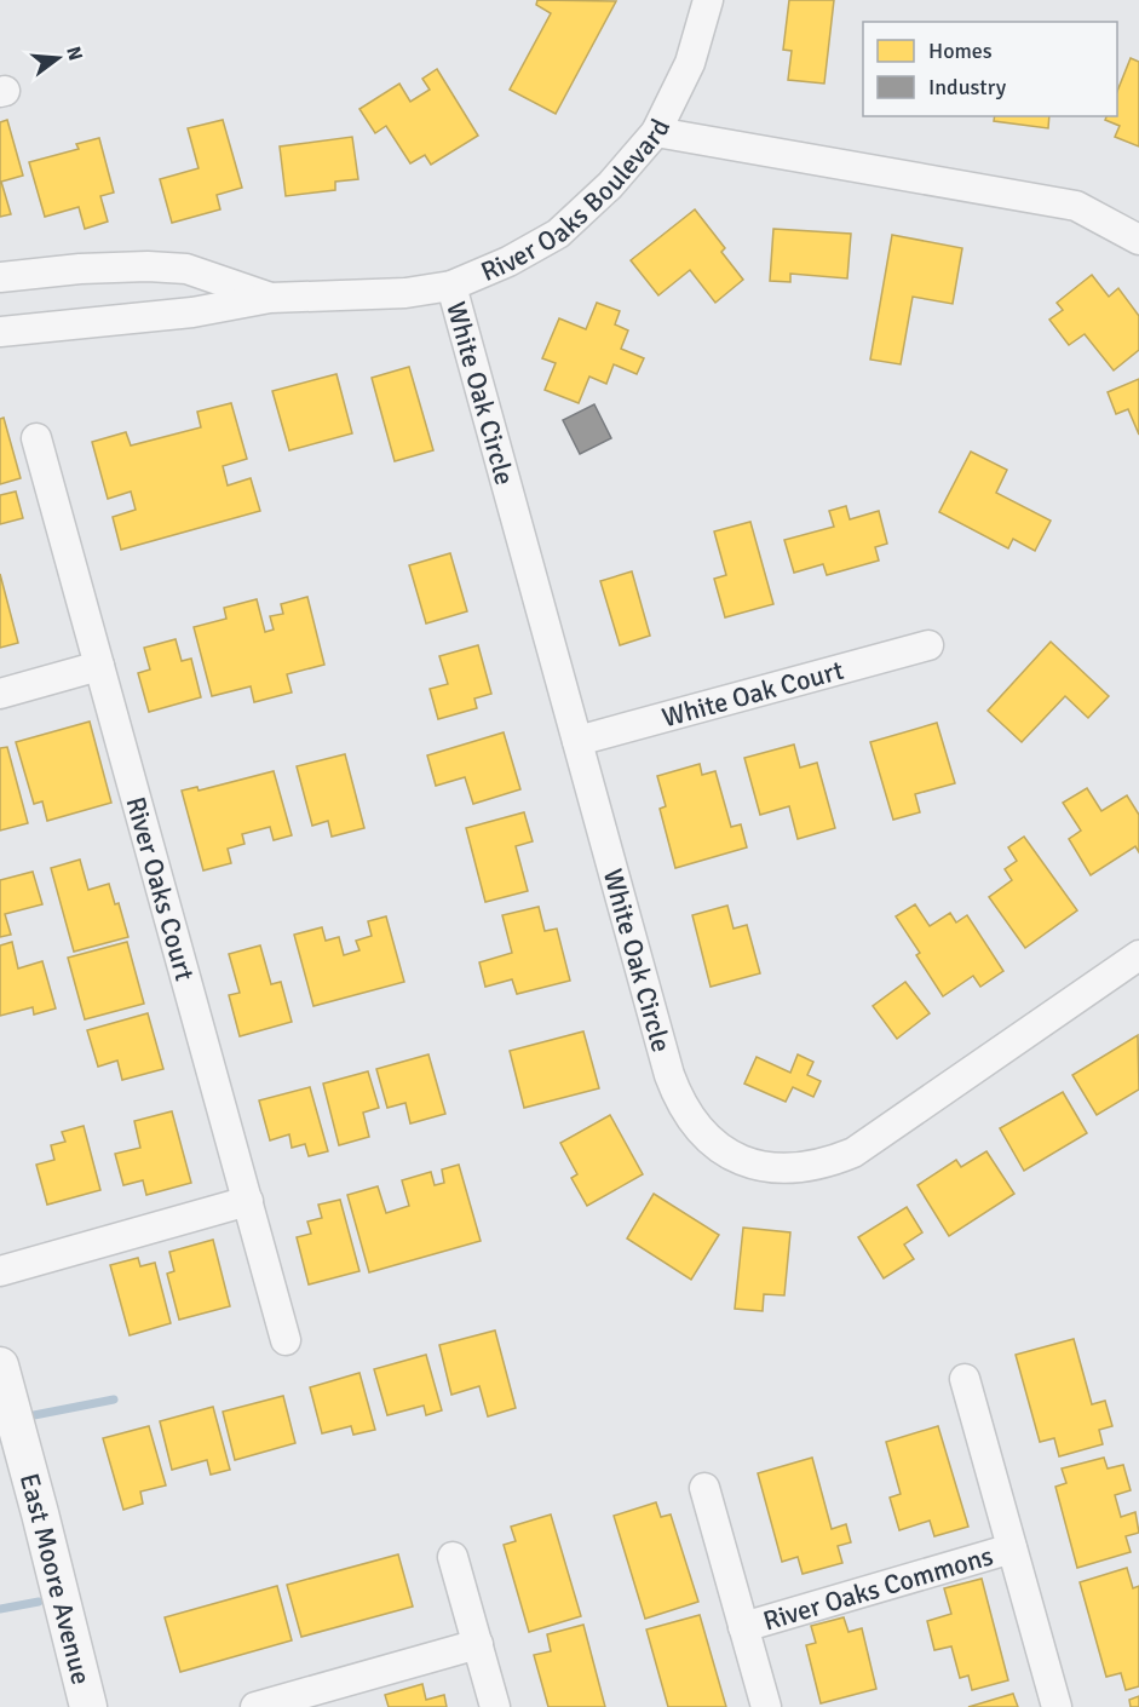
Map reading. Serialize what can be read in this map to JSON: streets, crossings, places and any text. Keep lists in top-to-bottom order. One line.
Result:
{"streets":{"street":["River Oaks Boulevard","White Oak Circle","White Oak Court","River Oaks Court","East Moore Avenue","River Oaks Commons"]},"crossings":[["River Oaks Boulevard","White Oak Circle"],["White Oak Circle","White Oak Court"]],"legend":["Homes","Industry"],"north":"right"}
